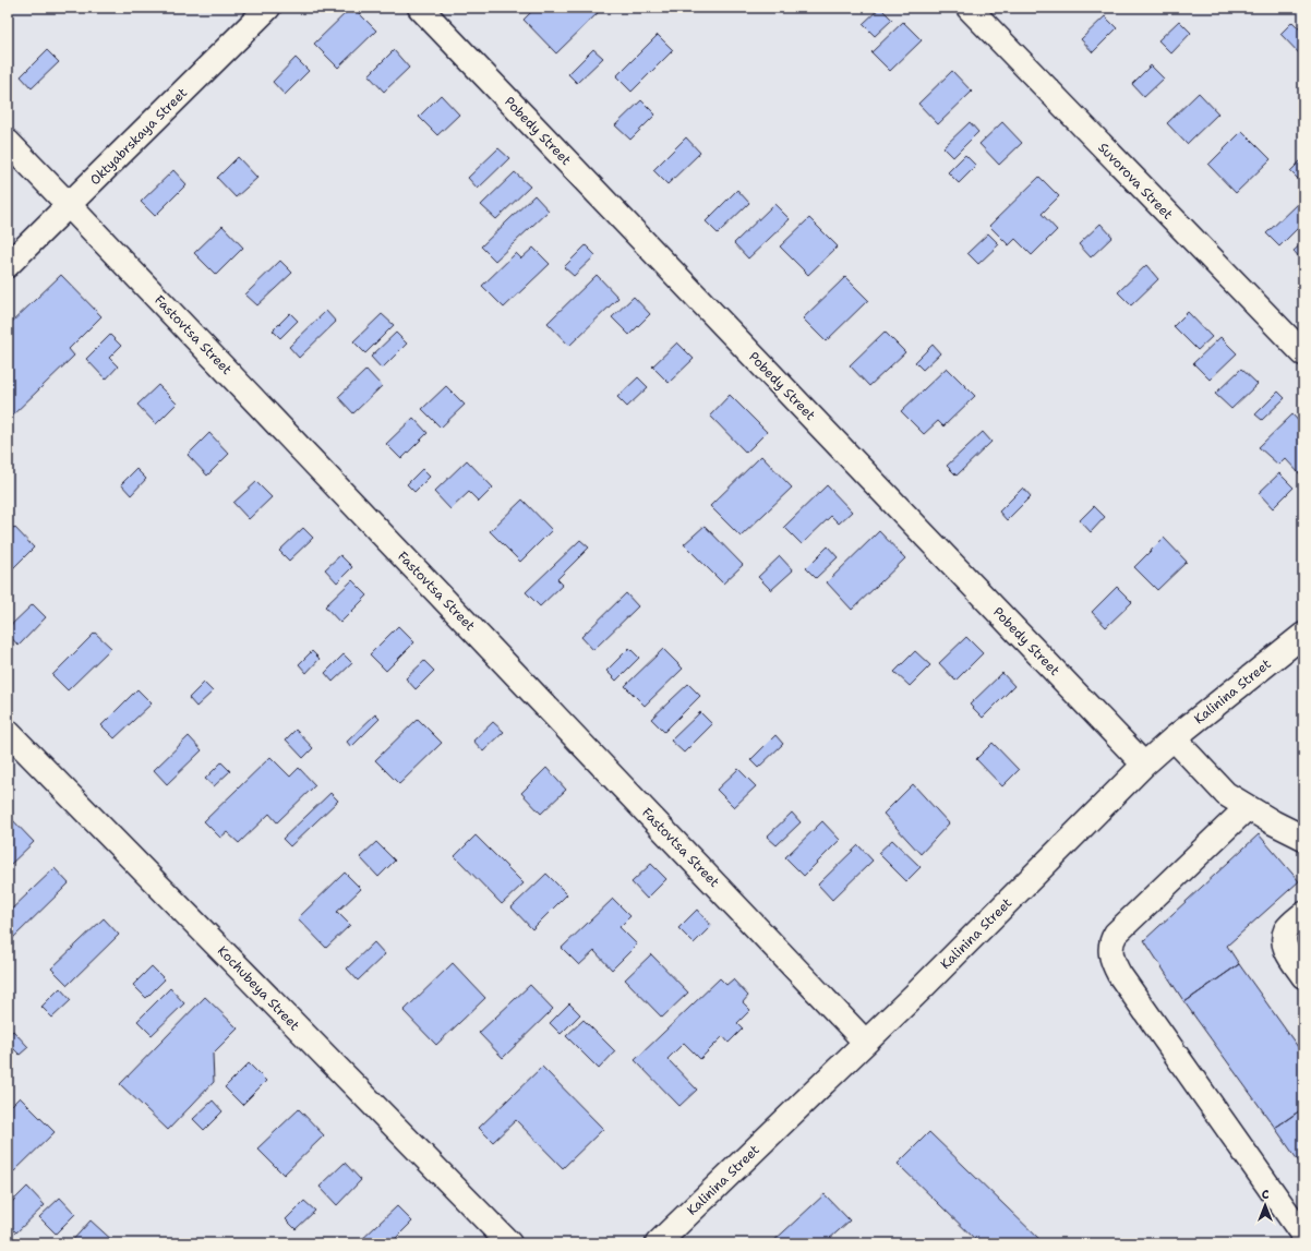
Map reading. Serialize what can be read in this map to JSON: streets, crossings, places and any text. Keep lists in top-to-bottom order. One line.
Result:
{"streets":{"street":["Pobedy Street","Oktyabrskaya Street","Suvorova Street","Fastovtsa Street","Kalinina Street","Kochubeya Street"]},"crossings":[["Pobedy Street","Kalinina Street"],["Oktyabrskaya Street","Fastovtsa Street"],["Fastovtsa Street","Kalinina Street"]],"north":"top"}
